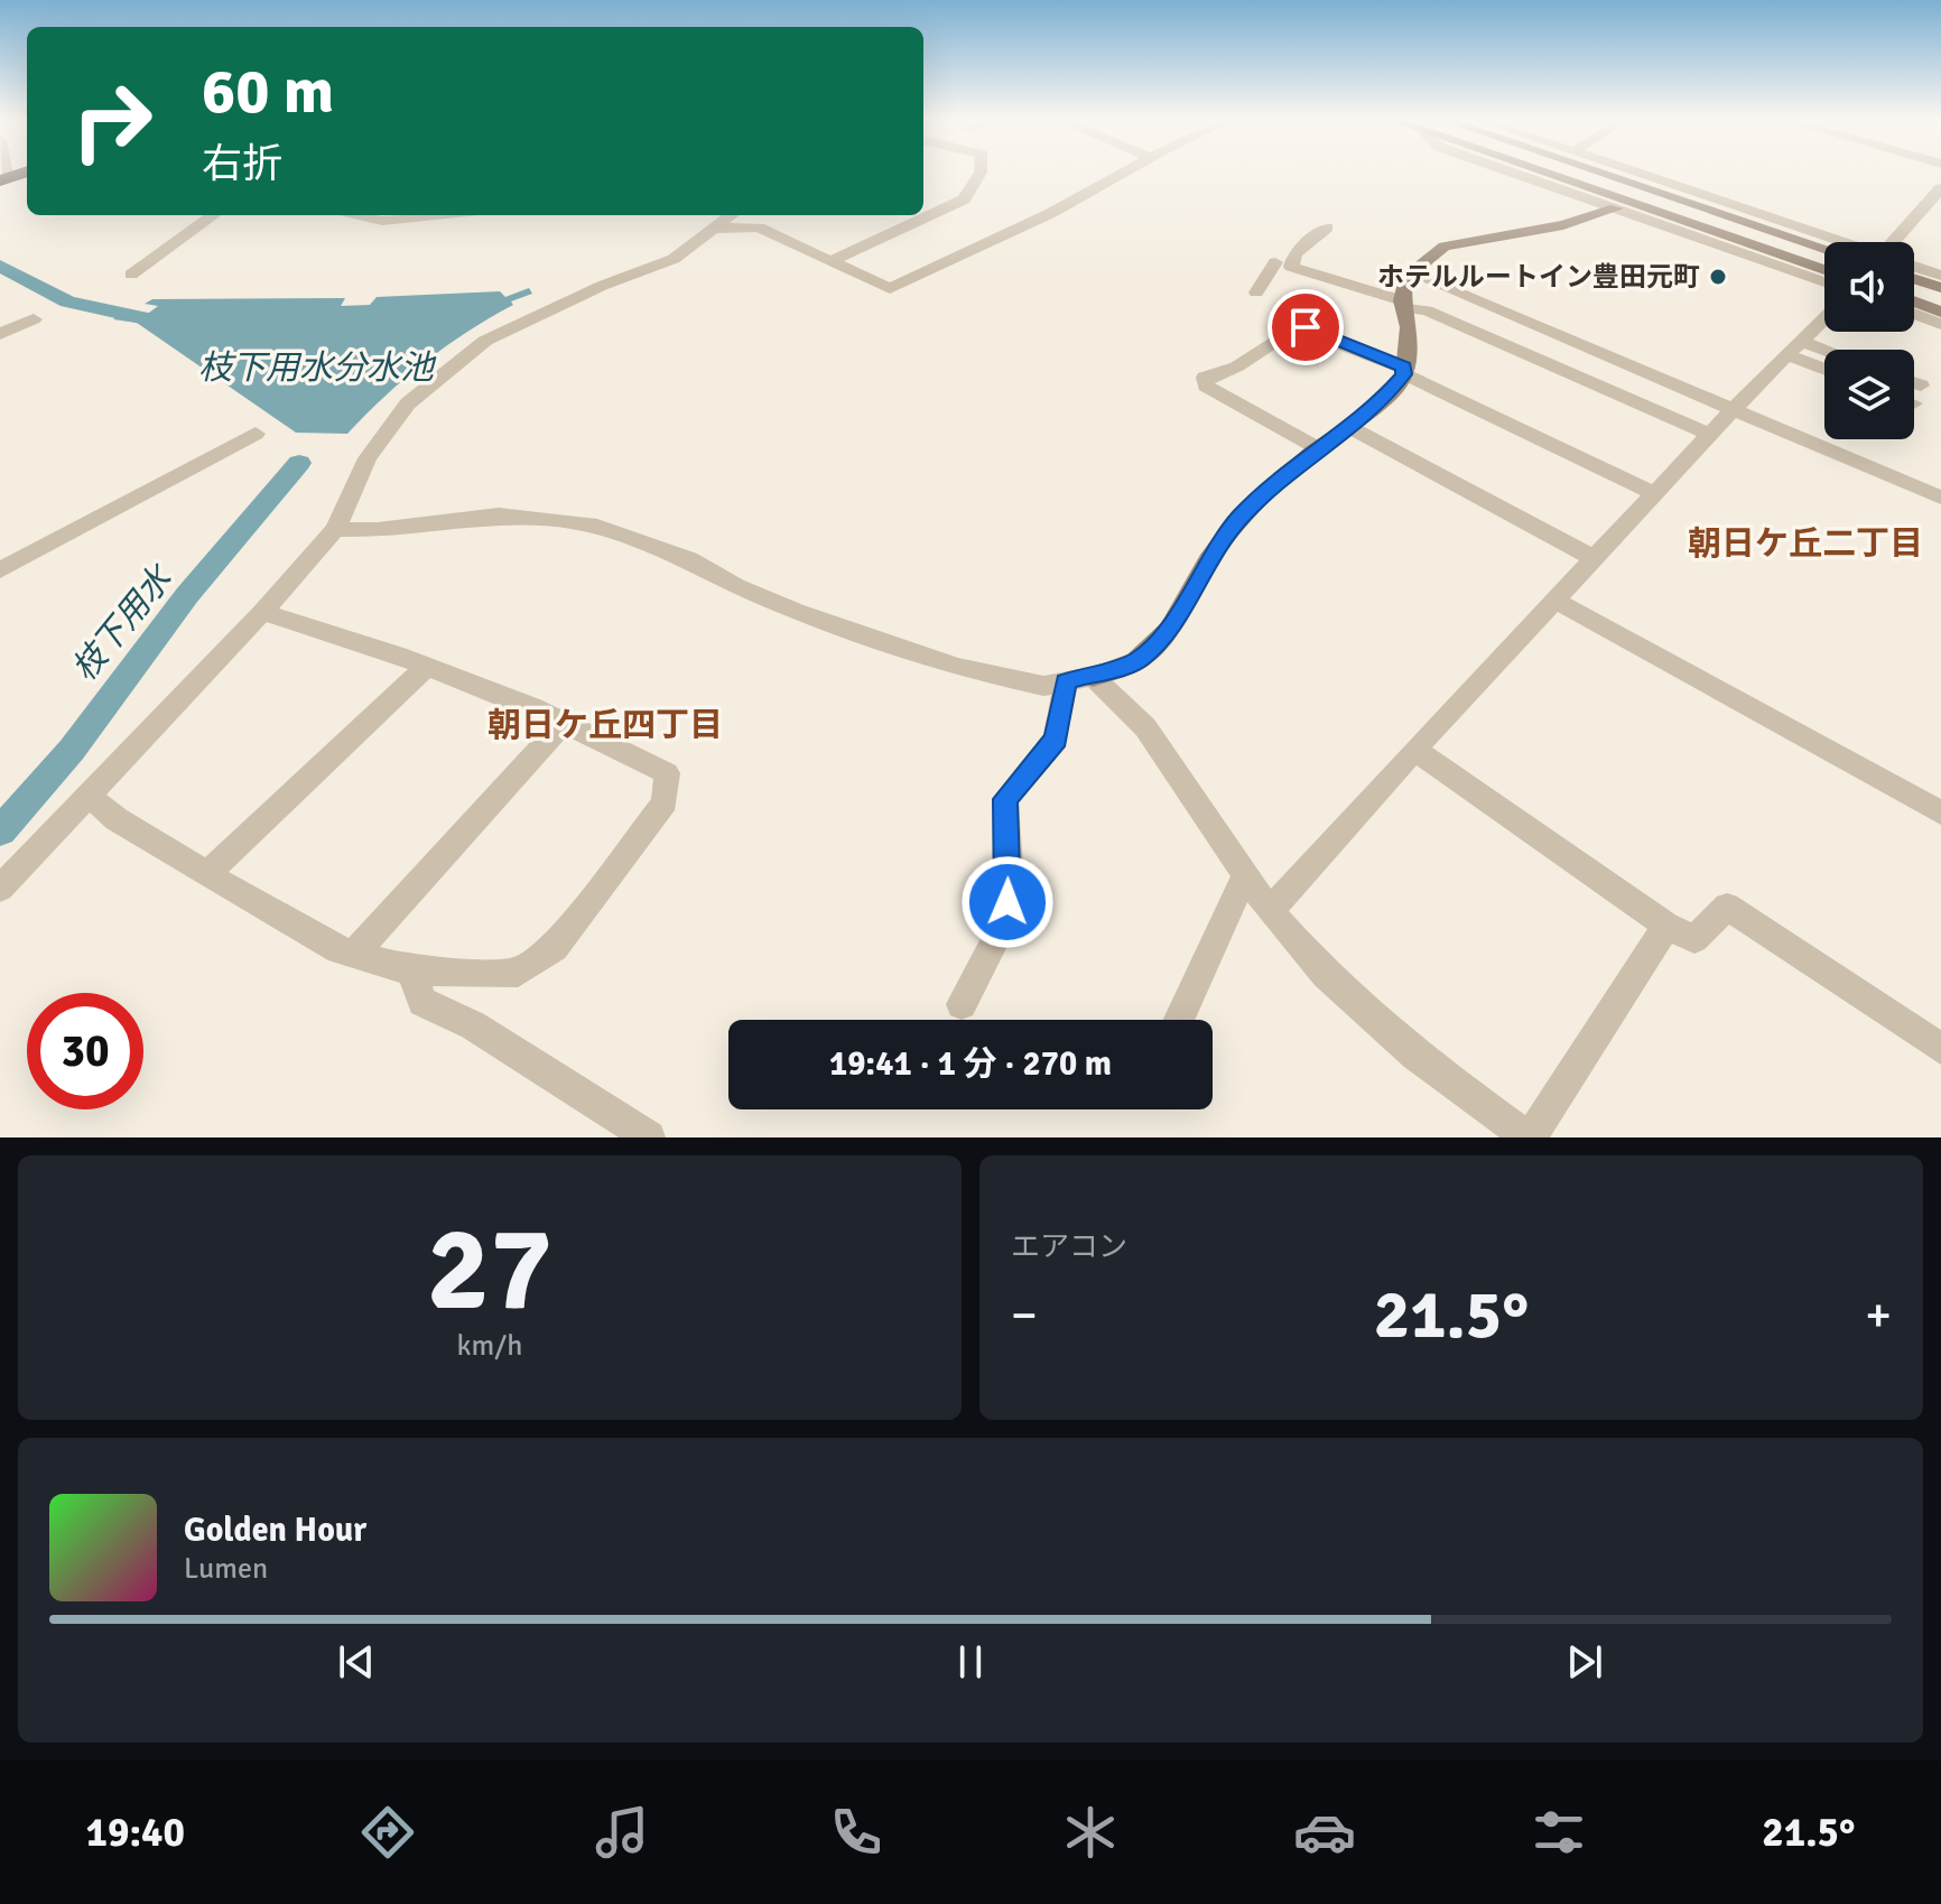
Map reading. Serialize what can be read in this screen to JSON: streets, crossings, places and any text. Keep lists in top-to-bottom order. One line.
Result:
{"districts":["朝日ケ丘二丁目","朝日ケ丘四丁目"],"water":["枝下用水分水池","枝下用水"],"places":["ホテルルートイン豊田元町"],"page":{"turn":["60 m","右折"],"limit":"30","trip":"19:41 · 1 分 · 270 m","tile":[["27","km/h"],"エアコン"],"heat":["−","21.5°","+"],"song":["Golden Hour","Lumen"],"tabs":["19:40","21.5°"]}}
